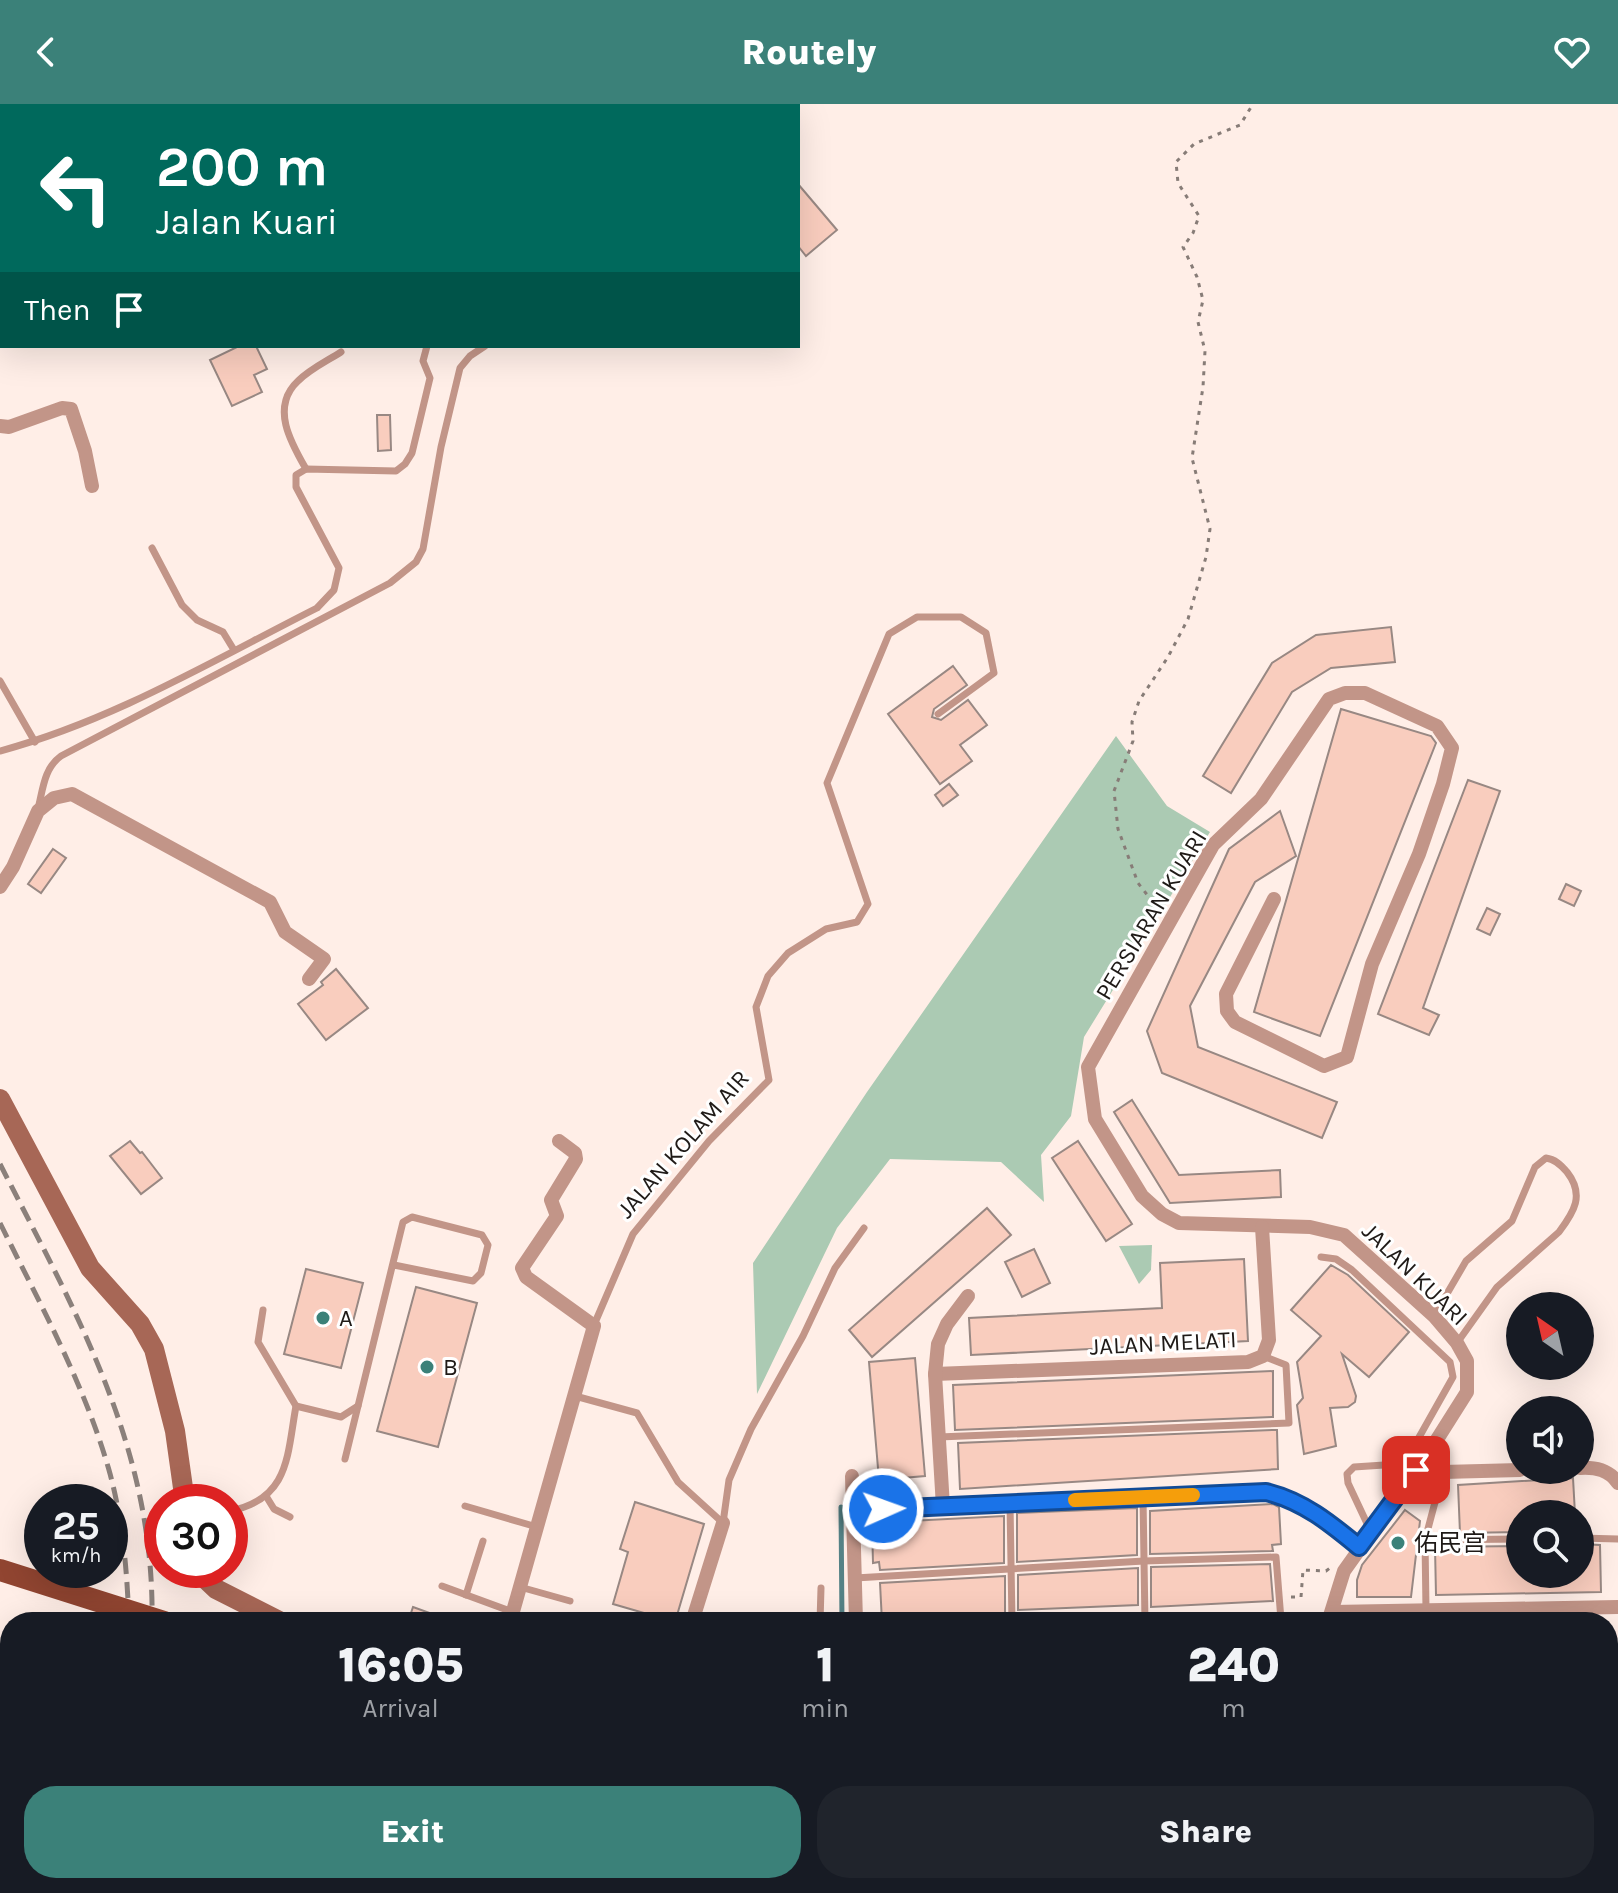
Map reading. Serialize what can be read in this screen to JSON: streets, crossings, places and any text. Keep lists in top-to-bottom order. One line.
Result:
{"streets":{"street":["PERSIARAN KUARI","JALAN KOLAM AIR","JALAN KUARI","JALAN MELATI"]},"crossings":[["PERSIARAN KUARI","JALAN KUARI"],["PERSIARAN KUARI","JALAN MELATI"]],"places":["A","B","佑民宫"],"north":"top left","page":{"header":"Routely","turn":["200 m","Jalan Kuari"],"then":"Then","speed":"25 km/h","limit":"30","eta":["16:05","Arrival","1","min","240","m"],"buttons":["Exit","Share"]}}
